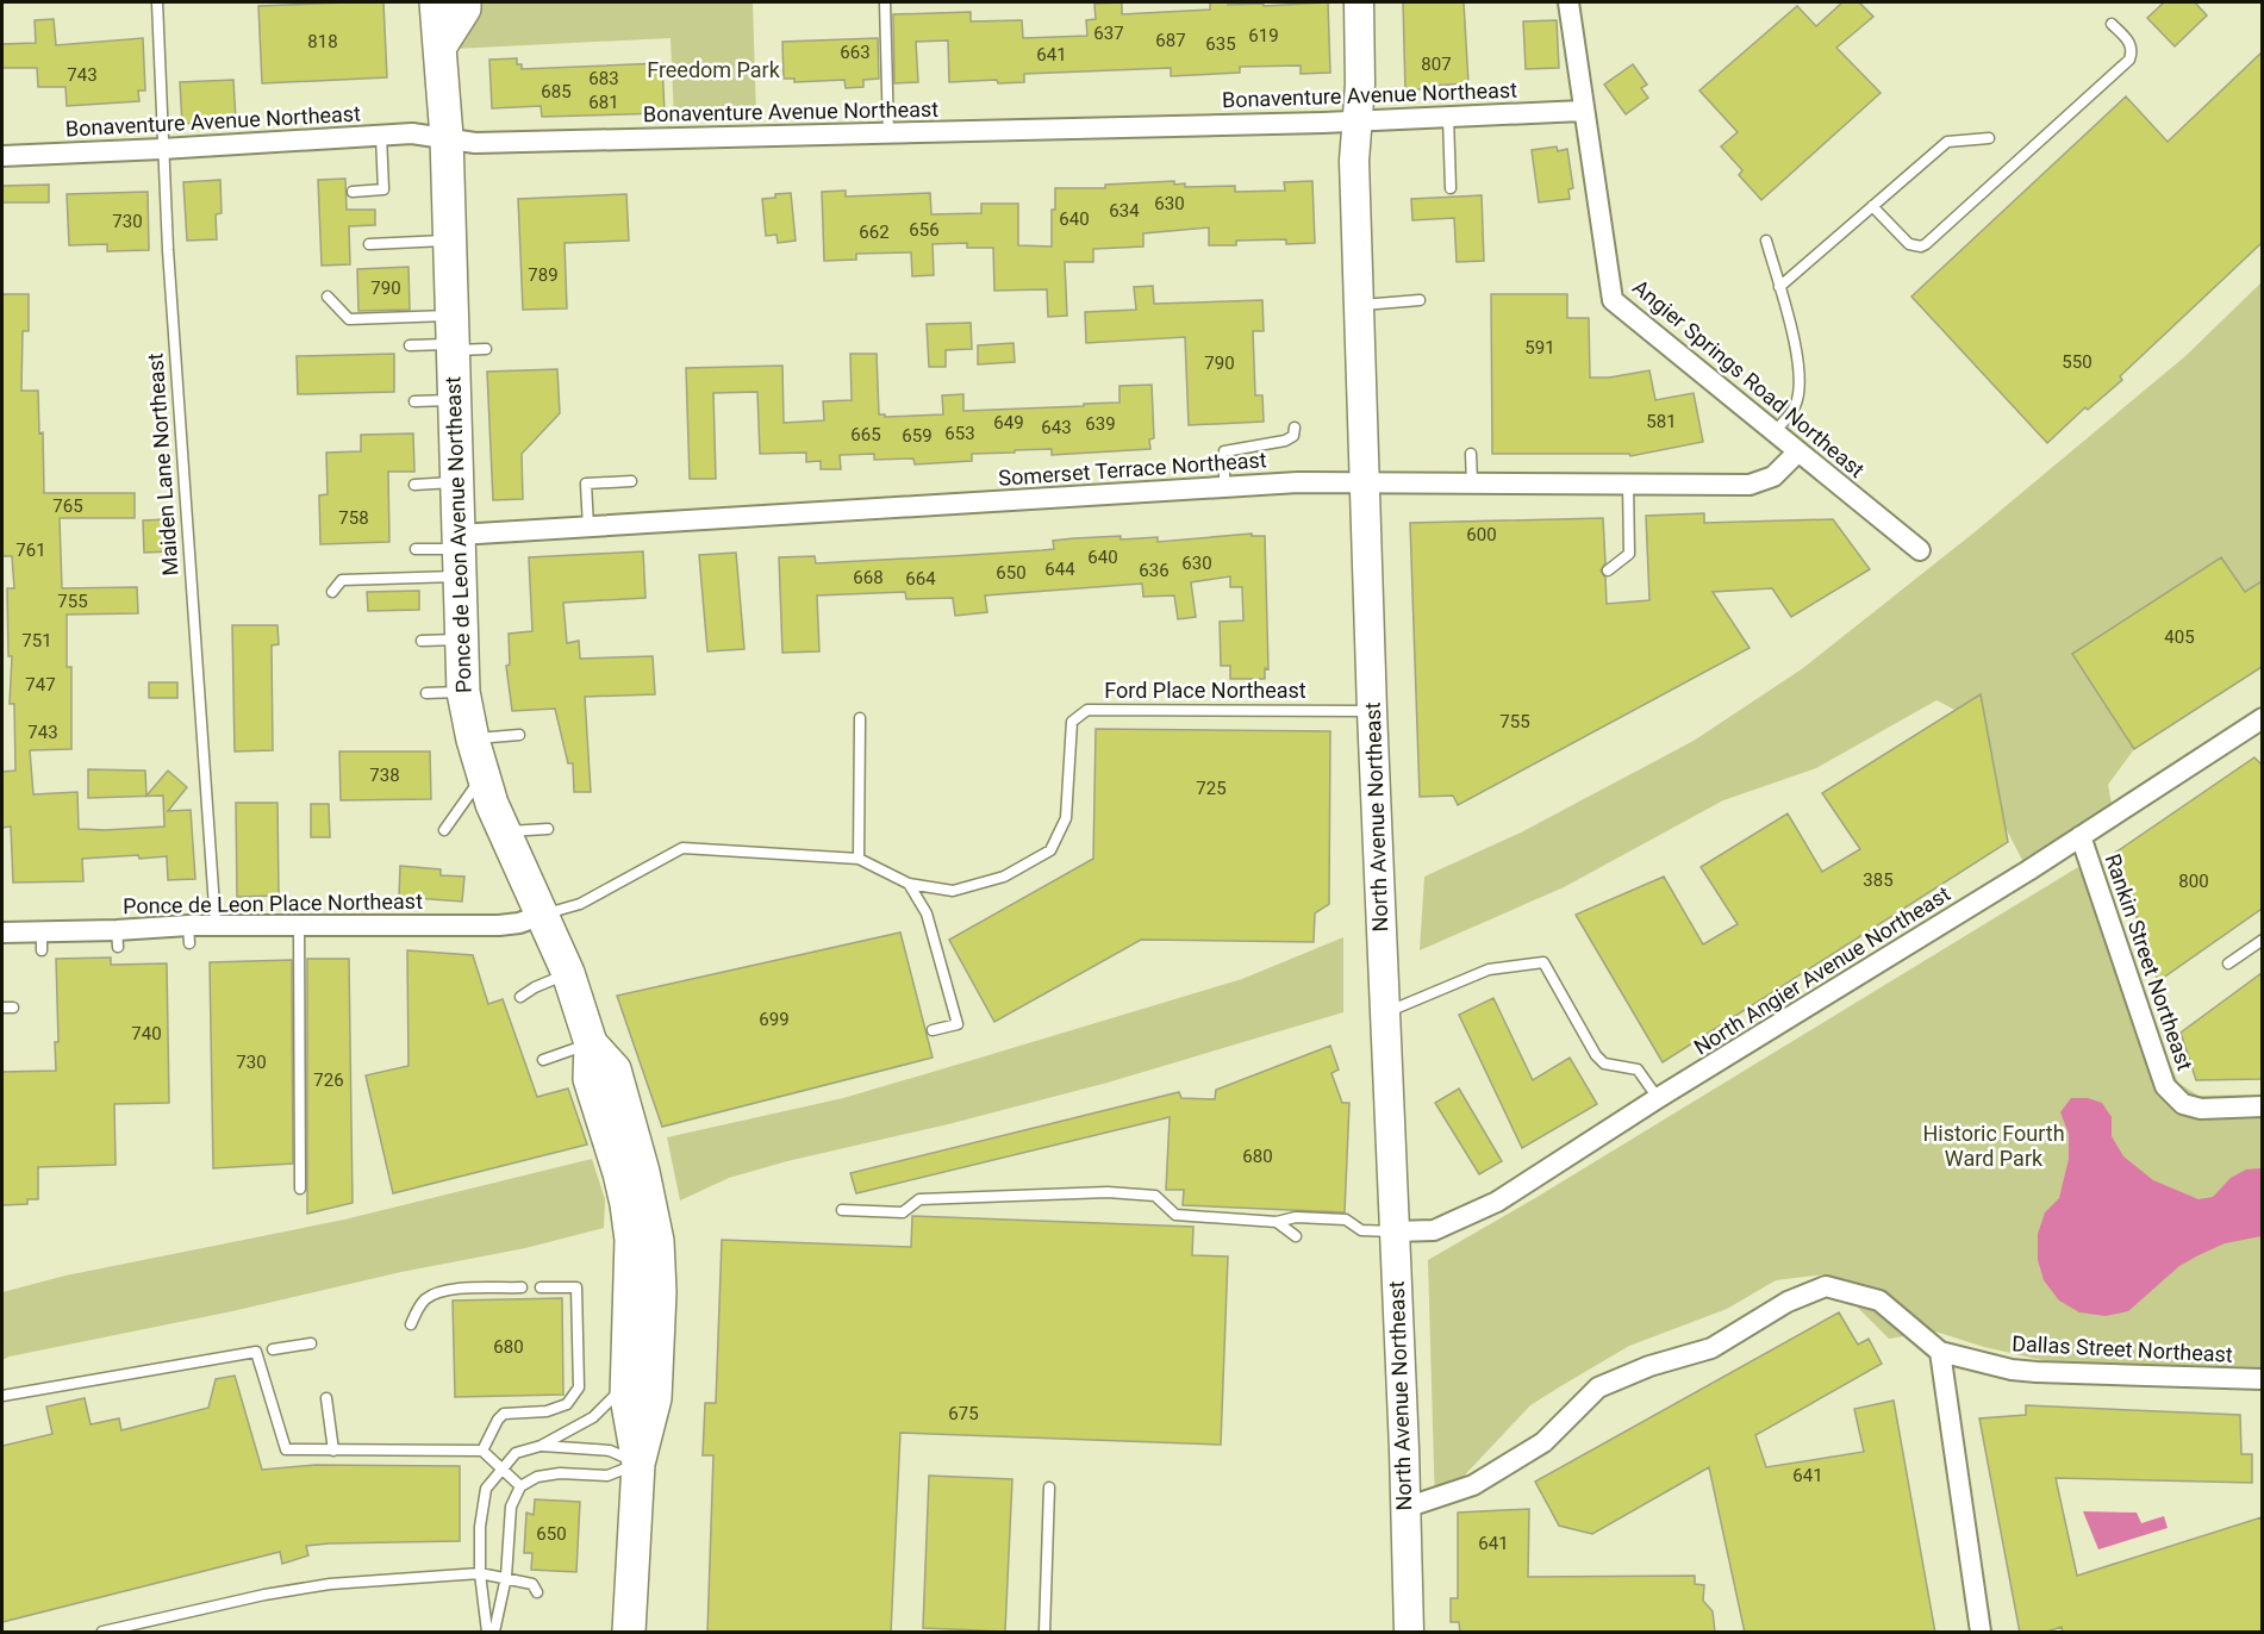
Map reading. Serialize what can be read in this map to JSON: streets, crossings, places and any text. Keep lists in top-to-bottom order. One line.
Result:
{"streets":{"highway":["Ponce de Leon Avenue Northeast"],"main road":["North Avenue Northeast"],"street":["Bonaventure Avenue Northeast","Angier Springs Road Northeast","Somerset Terrace Northeast","Ponce de Leon Place Northeast","Rankin Street Northeast","North Angier Avenue Northeast","Dallas Street Northeast"],"lane":["Maiden Lane Northeast","Ford Place Northeast"]},"crossings":[["Bonaventure Avenue Northeast","Angier Springs Road Northeast"],["Bonaventure Avenue Northeast","Maiden Lane Northeast"],["Bonaventure Avenue Northeast","Ponce de Leon Avenue Northeast"],["Bonaventure Avenue Northeast","North Avenue Northeast"],["Angier Springs Road Northeast","Somerset Terrace Northeast"],["Maiden Lane Northeast","Ponce de Leon Place Northeast"],["Somerset Terrace Northeast","Ponce de Leon Avenue Northeast"],["Somerset Terrace Northeast","North Avenue Northeast"],["Ponce de Leon Avenue Northeast","Ford Place Northeast"],["Ponce de Leon Avenue Northeast","Ponce de Leon Place Northeast"],["Ford Place Northeast","North Avenue Northeast"],["Ford Place Northeast","Ponce de Leon Place Northeast"],["North Avenue Northeast","North Angier Avenue Northeast"],["North Avenue Northeast","Dallas Street Northeast"],["Rankin Street Northeast","North Angier Avenue Northeast"]],"parks":["Freedom Park","Historic Fourth Ward Park"],"house_numbers":["637","619","687","818","635","663","641","807","743","683","685","681","630","634","640","730","656","662","789","790","591","550","790","581","649","639","643","653","665","659","765","758","600","761","640","630","644","636","650","668","664","755","405","751","747","755","743","738","725","385","800","699","740","730","726","680","680","675","641","650","641"]}
